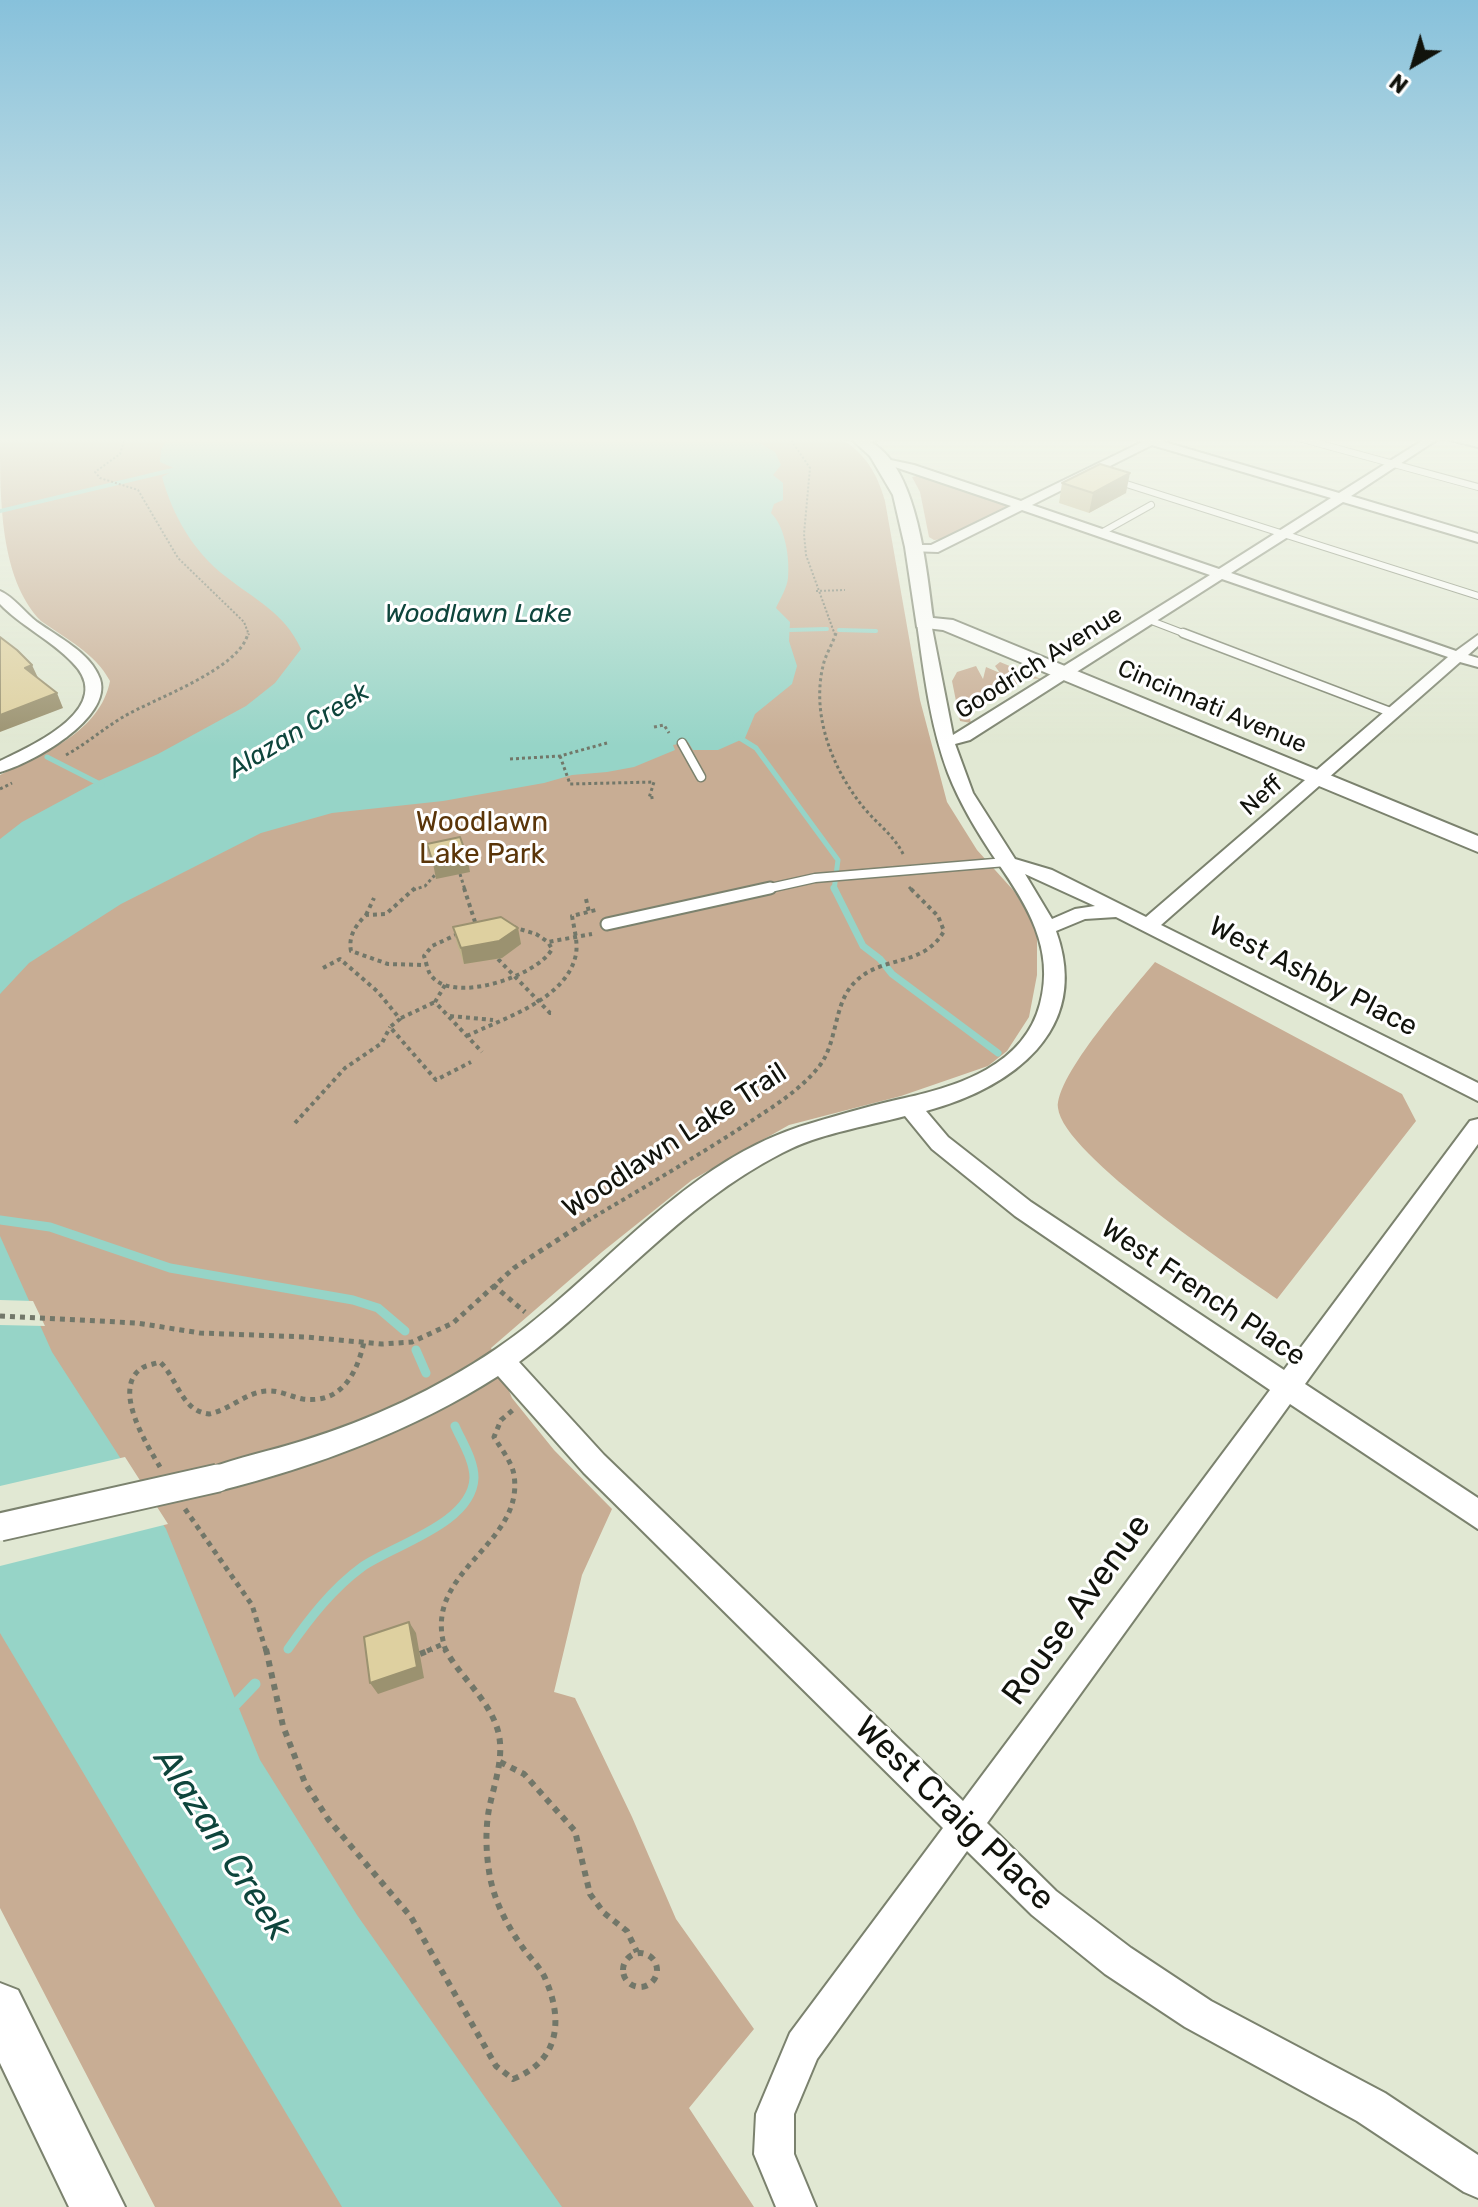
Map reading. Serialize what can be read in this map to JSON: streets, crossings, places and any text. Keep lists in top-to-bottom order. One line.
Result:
{"streets":{"street":["Goodrich Avenue","Cincinnati Avenue","Neff","West Ashby Place","West French Place","Rouse Avenue","West Craig Place"],"path":["Woodlawn Lake Trail"]},"crossings":[["Goodrich Avenue","Cincinnati Avenue"],["Cincinnati Avenue","Neff"],["Neff","West Ashby Place"],["West French Place","Rouse Avenue"],["Rouse Avenue","West Craig Place"]],"water":["Woodlawn Lake","Alazan Creek"],"parks":["Woodlawn Lake Park"],"north":"bottom left"}
